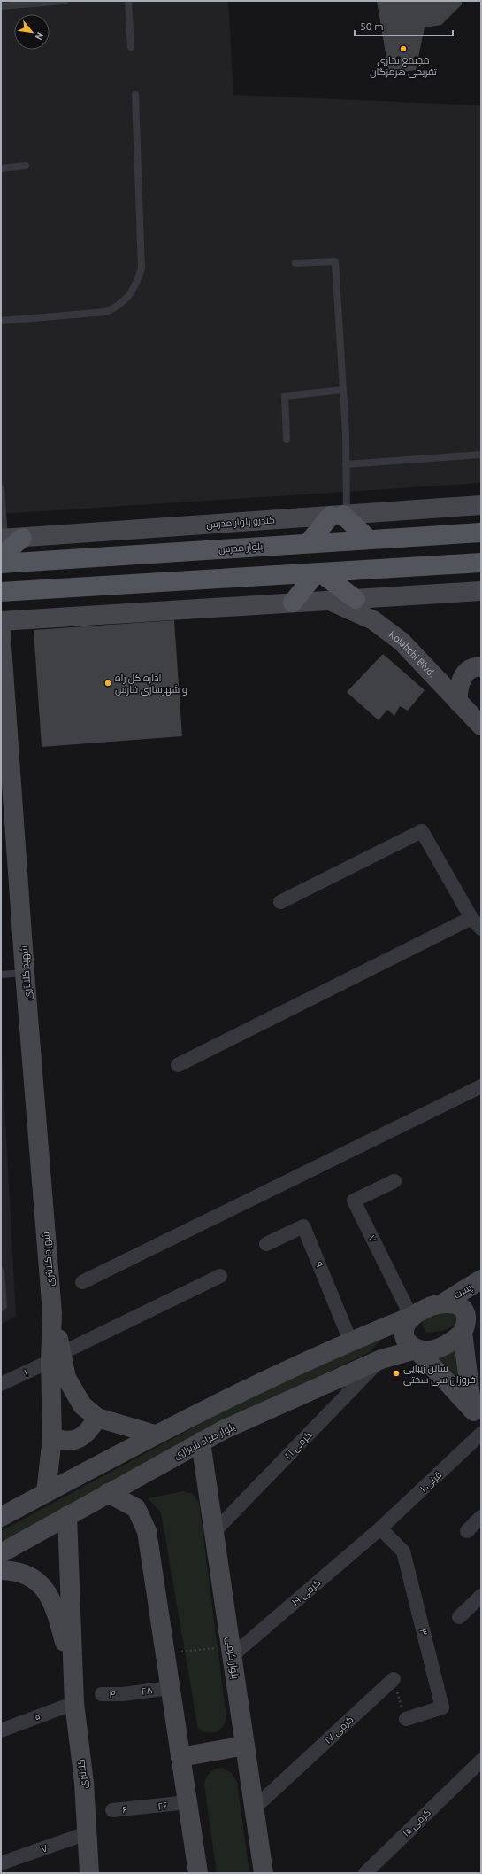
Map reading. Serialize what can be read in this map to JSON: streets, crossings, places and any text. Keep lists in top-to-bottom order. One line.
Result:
{"streets":{"main road":["بلوار مدرس"],"street":["کندرو بلوار مدرس","Kolahchi Blvd.","شهید کلانتری","۷","۹","پست","۱","بلوار صیاد شیرازی","کرمی ۲۱","قرنی ۱","کرمی ۱۹","۳","بلوار کرمی","۲۸","۴","۵","کرمی ۱۷","کلانتری","۲۶","۶","کرمی ۱۵"]},"crossings":[["شهید کلانتری","۱"],["۷","پست"],["۷","بلوار صیاد شیرازی"],["۷","کلانتری"],["پست","بلوار صیاد شیرازی"],["بلوار صیاد شیرازی","کرمی ۲۱"],["بلوار صیاد شیرازی","بلوار کرمی"],["بلوار صیاد شیرازی","کلانتری"],["کرمی ۲۱","بلوار کرمی"],["قرنی ۱","کرمی ۱۹"],["قرنی ۱","۳"],["کرمی ۱۹","۳"],["کرمی ۱۹","بلوار کرمی"],["بلوار کرمی","کرمی ۱۷"],["۲۸","۴"],["۵","کلانتری"],["۲۶","۶"]],"places":["مجتمع تجاری تفریحی هرمزگان","اداره کل راه و شهرسازی فارس","سالن زیبایی فروزان سی سختی"],"scale_bar":"50 m","north":"bottom right"}
